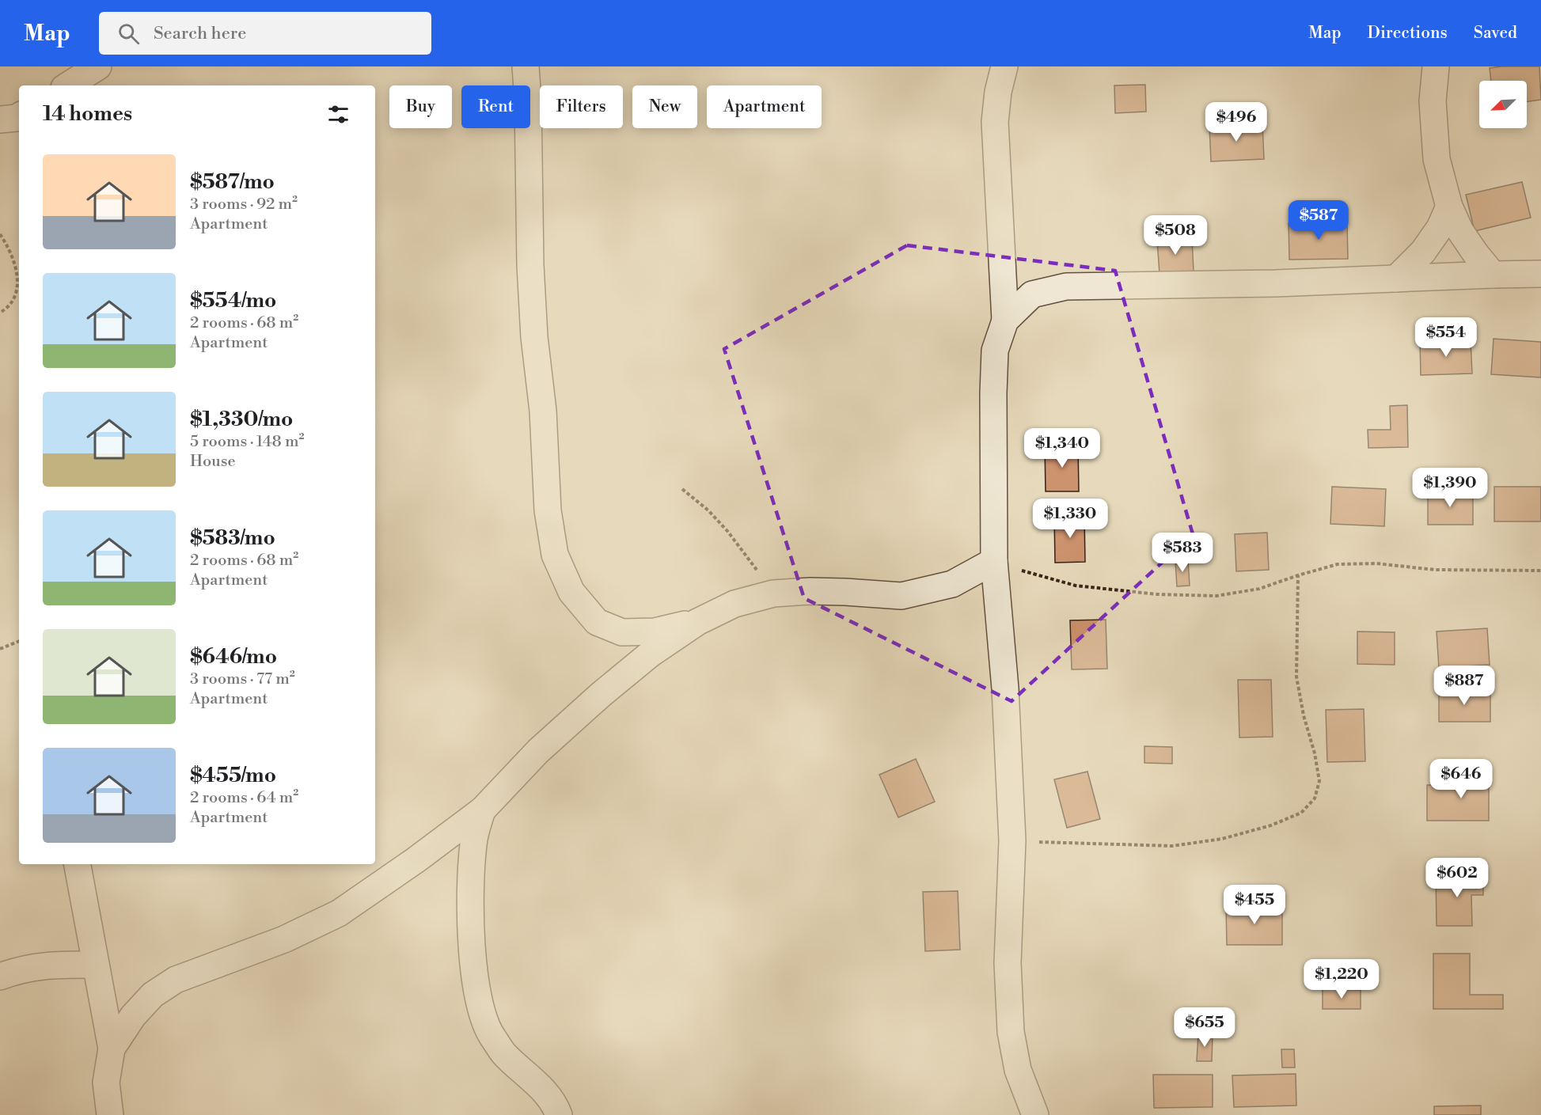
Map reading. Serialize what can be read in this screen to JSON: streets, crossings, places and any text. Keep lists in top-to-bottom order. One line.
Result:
{"north":"bottom left","page":{"header":"Map","search":"Search here","nav":["Map","Directions","Saved"],"chip":["Buy","Rent","Filters","New","Apartment"],"heading":"14 homes","price":["$496","$587","$508","$554","$1,340","$1,390","$1,330","$583","$887","$646","$602","$455","$1,220","$655"],"list":[{"name":"$587/mo","note":"3 rooms · 92 m² · Apartment"},{"name":"$554/mo","note":"2 rooms · 68 m² · Apartment"},{"name":"$1,330/mo","note":"5 rooms · 148 m² · House"},{"name":"$583/mo","note":"2 rooms · 68 m² · Apartment"},{"name":"$646/mo","note":"3 rooms · 77 m² · Apartment"},{"name":"$455/mo","note":"2 rooms · 64 m² · Apartment"}]}}
